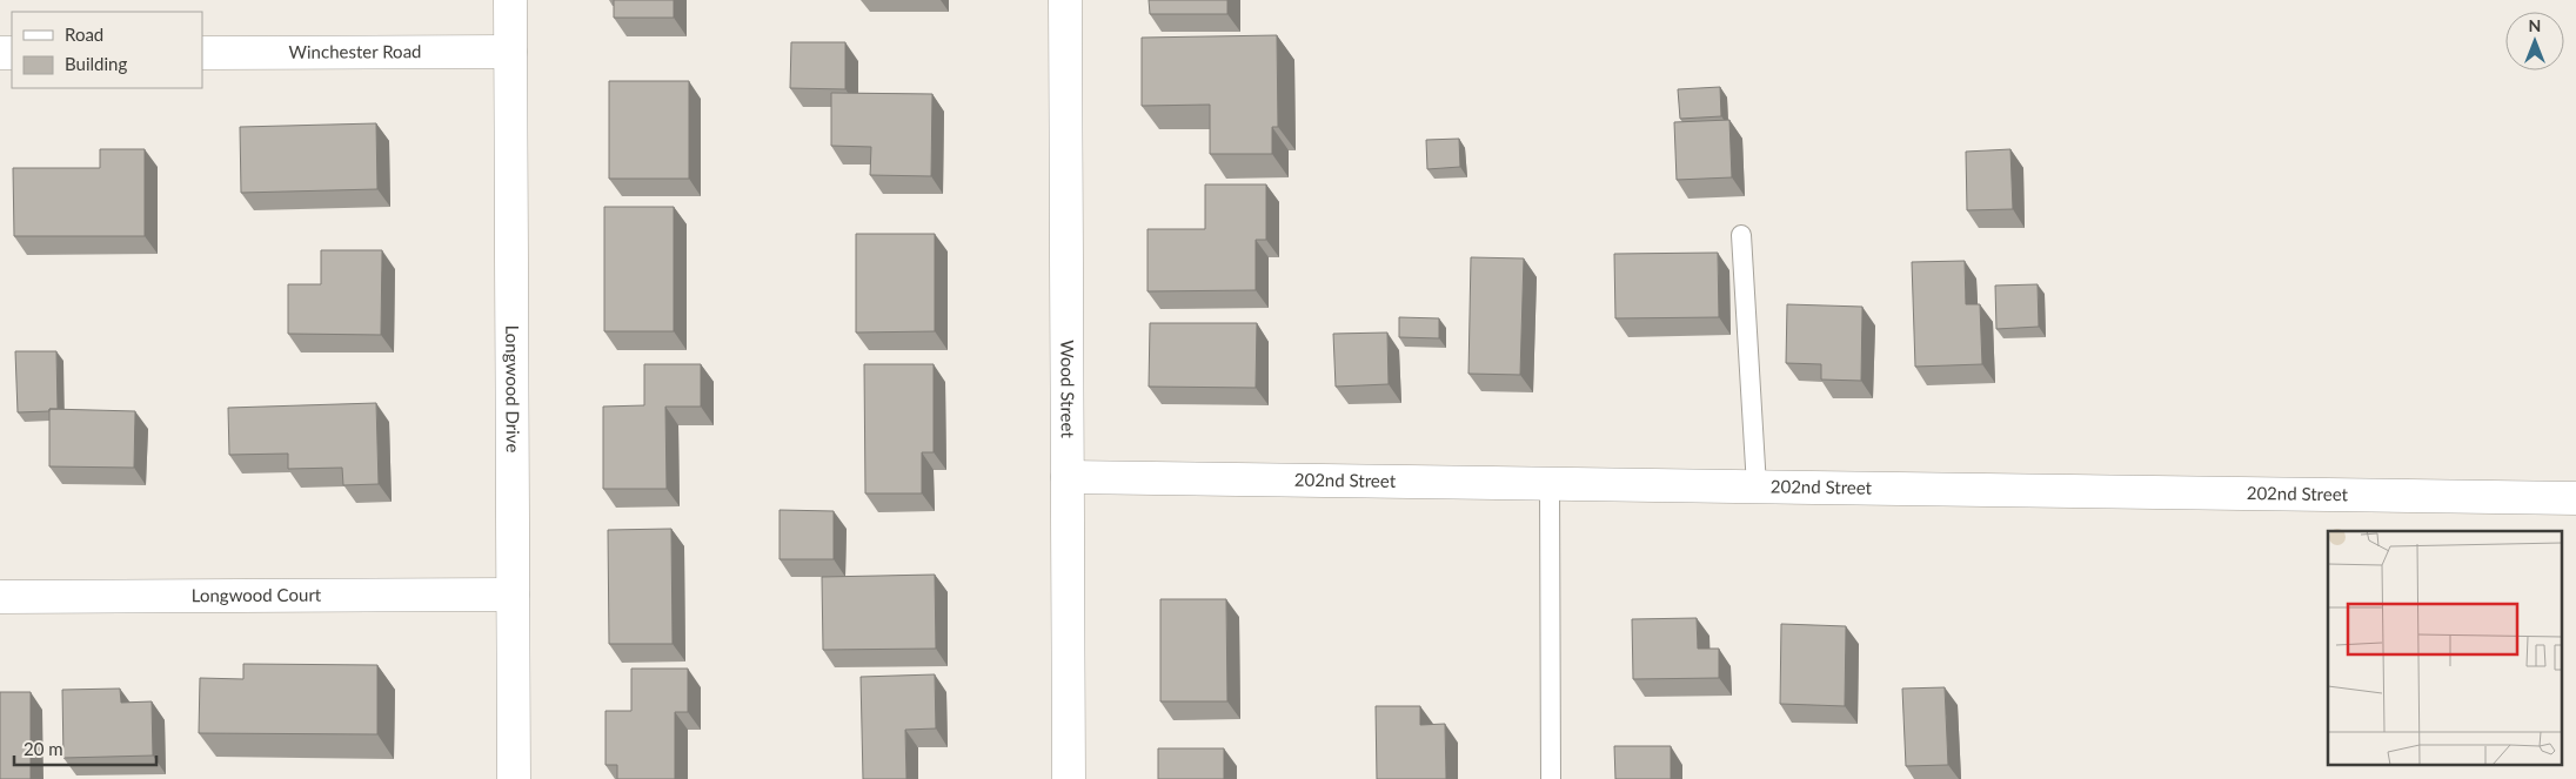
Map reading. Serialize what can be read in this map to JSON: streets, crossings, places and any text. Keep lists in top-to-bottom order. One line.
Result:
{"streets":{"street":["Winchester Road","Longwood Drive","Wood Street","202nd Street","Longwood Court"]},"crossings":[["Winchester Road","Longwood Drive"],["Longwood Drive","Longwood Court"],["Wood Street","202nd Street"]],"legend":["Road","Building"],"scale_bar":"20 m","north":"top"}
